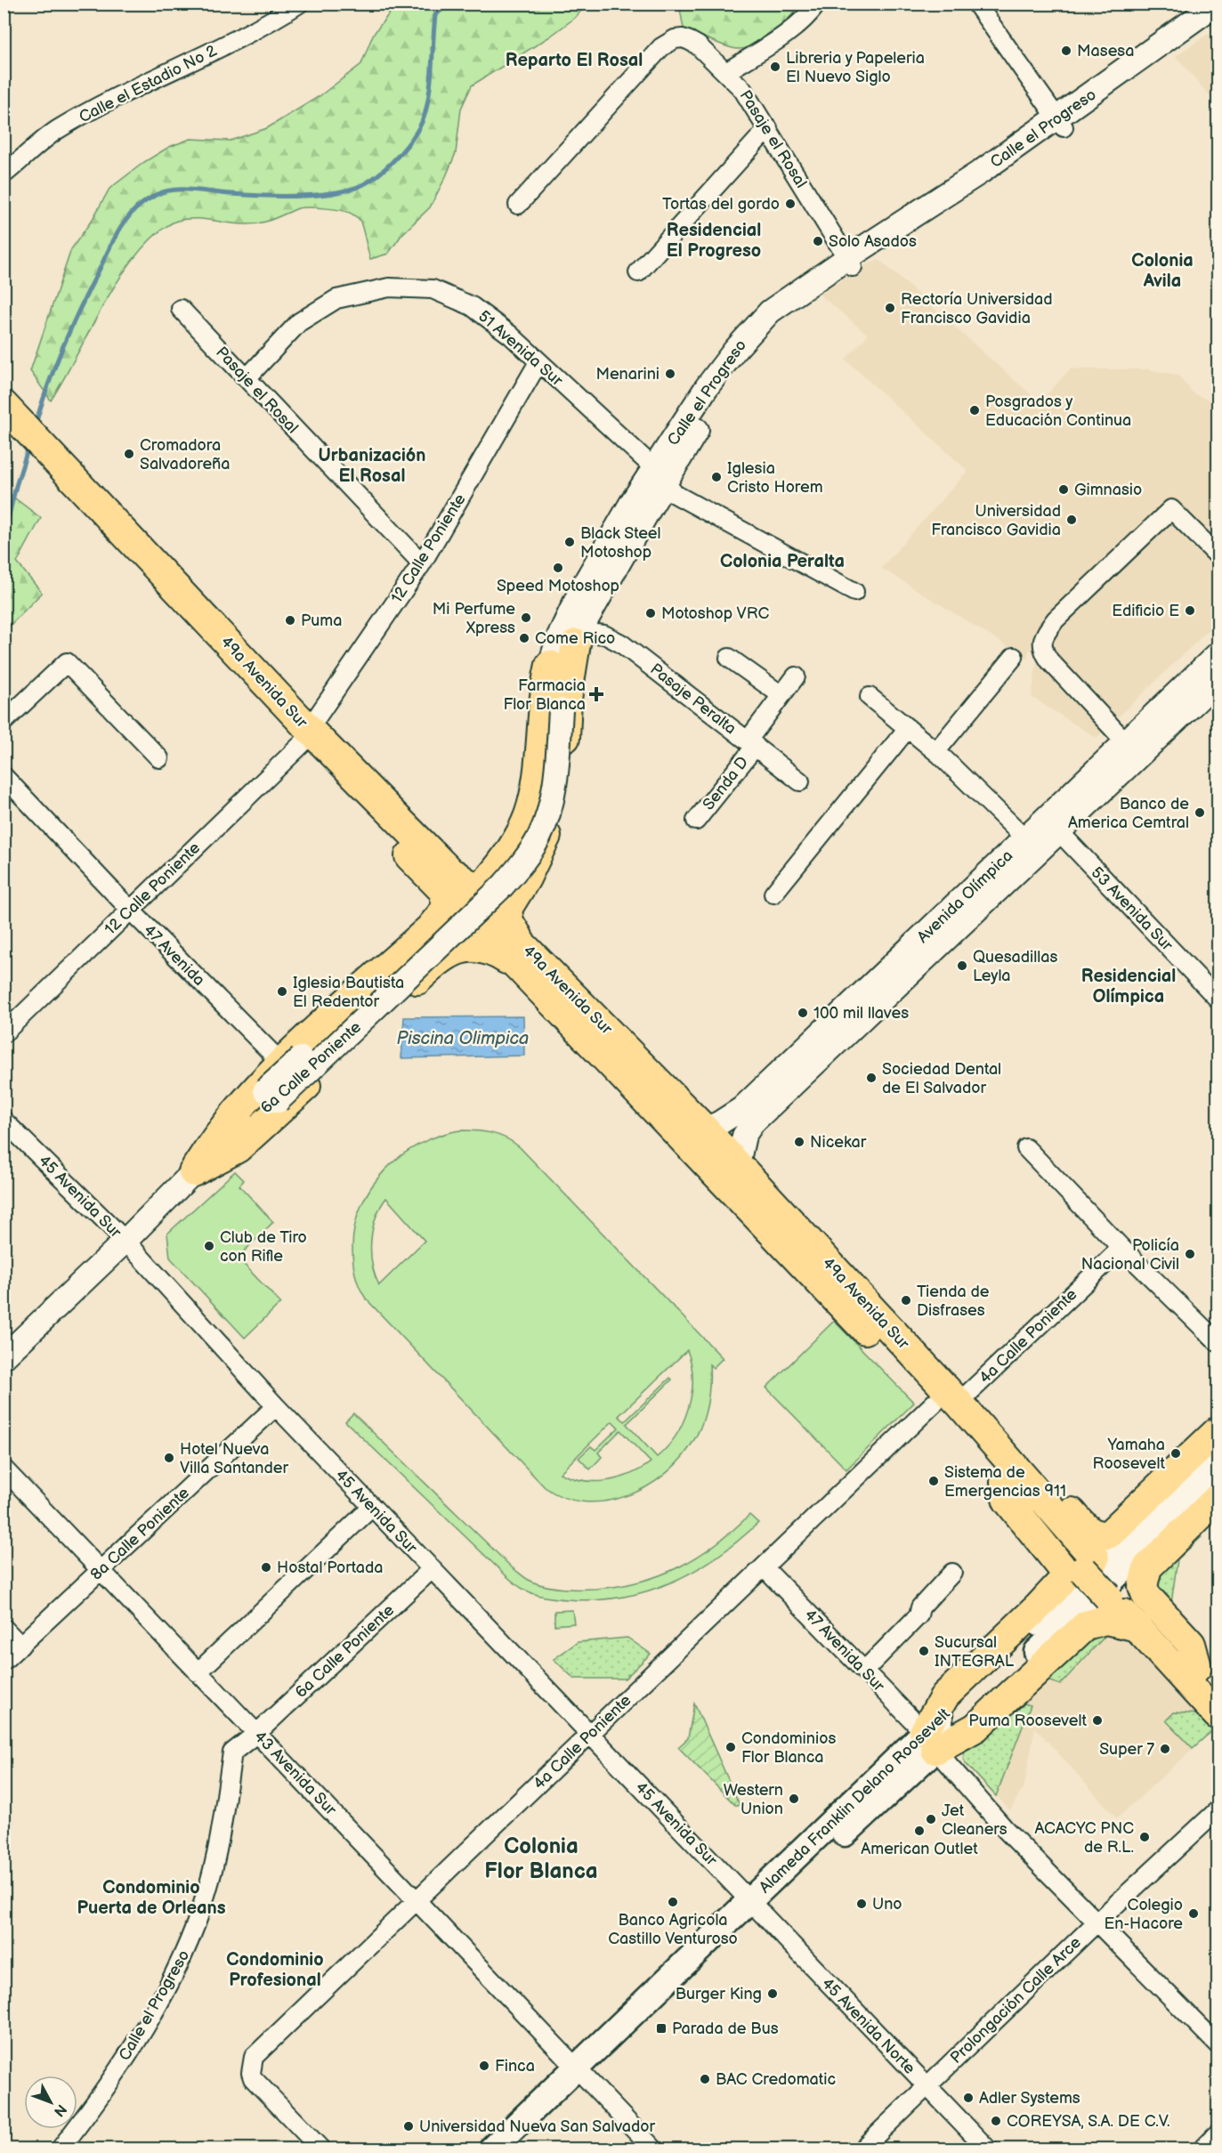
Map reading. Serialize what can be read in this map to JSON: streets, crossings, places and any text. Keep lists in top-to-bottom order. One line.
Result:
{"streets":{"main road":["49a Avenida Sur","Alameda Franklin Delano Roosevelt"],"street":["Calle el Estadio No 2","Calle el Progreso","Pasaje el Rosal","51 Avenida Sur","12 Calle Poniente","Pasaje Peralta","Senda D","Avenida Olímpica","53 Avenida Sur","47 Avenida","6a Calle Poniente","45 Avenida Sur","4a Calle Poniente","8a Calle Poniente","47 Avenida Sur","43 Avenida Sur","Prolongación Calle Arce","45 Avenida Norte"]},"crossings":[["Calle el Progreso","Pasaje el Rosal"],["Calle el Progreso","51 Avenida Sur"],["Calle el Progreso","49a Avenida Sur"],["Calle el Progreso","Pasaje Peralta"],["Calle el Progreso","6a Calle Poniente"],["Calle el Progreso","43 Avenida Sur"],["Pasaje el Rosal","51 Avenida Sur"],["Pasaje el Rosal","12 Calle Poniente"],["51 Avenida Sur","12 Calle Poniente"],["12 Calle Poniente","49a Avenida Sur"],["12 Calle Poniente","47 Avenida"],["49a Avenida Sur","Avenida Olímpica"],["49a Avenida Sur","6a Calle Poniente"],["49a Avenida Sur","4a Calle Poniente"],["Pasaje Peralta","Senda D"],["Avenida Olímpica","53 Avenida Sur"],["6a Calle Poniente","45 Avenida Sur"],["6a Calle Poniente","43 Avenida Sur"],["45 Avenida Sur","4a Calle Poniente"],["45 Avenida Sur","8a Calle Poniente"],["45 Avenida Sur","Alameda Franklin Delano Roosevelt"],["45 Avenida Sur","45 Avenida Norte"],["4a Calle Poniente","47 Avenida Sur"],["4a Calle Poniente","43 Avenida Sur"],["8a Calle Poniente","43 Avenida Sur"],["47 Avenida Sur","Alameda Franklin Delano Roosevelt"],["47 Avenida Sur","Prolongación Calle Arce"],["43 Avenida Sur","Alameda Franklin Delano Roosevelt"],["Alameda Franklin Delano Roosevelt","45 Avenida Norte"],["Prolongación Calle Arce","45 Avenida Norte"]],"districts":["Reparto El Rosal","Residencial El Progreso","Colonia Avila","Urbanización El Rosal","Colonia Peralta","Residencial Olímpica","Colonia Flor Blanca","Condominio Puerta de Orleans","Condominio Profesional"],"water":["Piscina Olimpica"],"places":{"other":["Masesa","Libreria y Papeleria El Nuevo Siglo","Tortas del gordo","Solo Asados","Rectoría Universidad Francisco Gavidia","Menarini","Posgrados y Educación Continua","Cromadora Salvadoreña","Iglesia Cristo Horem","Gimnasio","Universidad Francisco Gavidia","Black Steel Motoshop","Speed Motoshop","Edificio E","Motoshop VRC","Mi Perfume Xpress","Puma","Come Rico","Banco de America Cemtral","Quesadillas Leyla","Iglesia Bautista El Redentor","100 mil llaves","Sociedad Dental de El Salvador","Nicekar","Club de Tiro con Rifle","Policía Nacional Civil","Tienda de Disfrases","Yamaha Roosevelt","Hotel Nueva Villa Santander","Sistema de Emergencias 911","Hostal Portada","Sucursal INTEGRAL","Puma Roosevelt","Condominios Flor Blanca","Super 7","Western Union","Jet Cleaners","American Outlet","ACACYC PNC de R.L.","Banco Agricola Castillo Venturoso","Uno","Colegio En-Hacore","Burger King","Finca","BAC Credomatic","Adler Systems","COREYSA, S.A. DE C.V.","Universidad Nueva San Salvador"],"health":["Farmacia Flor Blanca"],"transit":["Parada de Bus"]},"north":"bottom right"}
